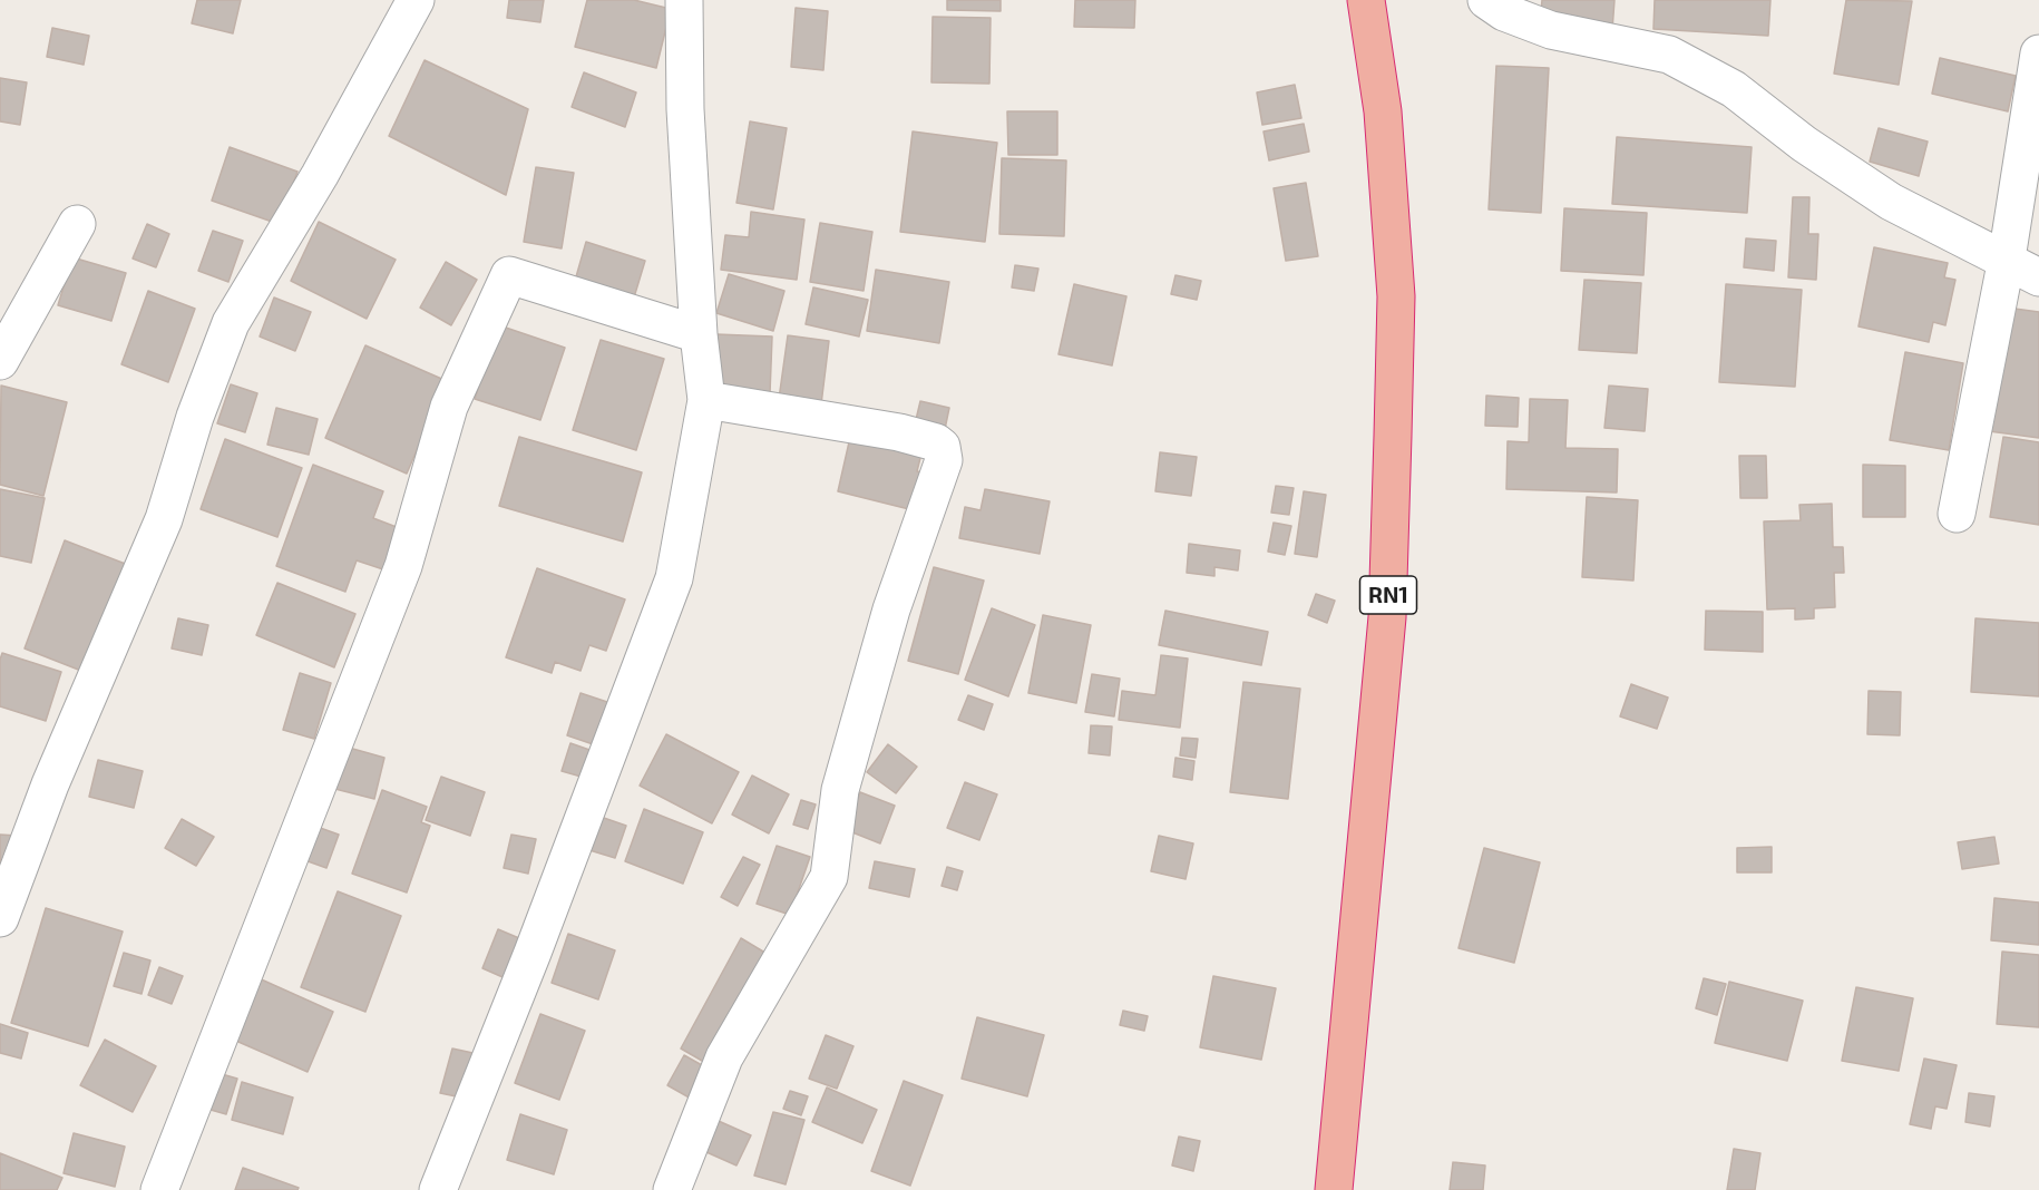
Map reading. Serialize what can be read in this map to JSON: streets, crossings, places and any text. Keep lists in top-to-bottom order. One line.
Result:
{"streets":{"highway":["RN1"]}}
